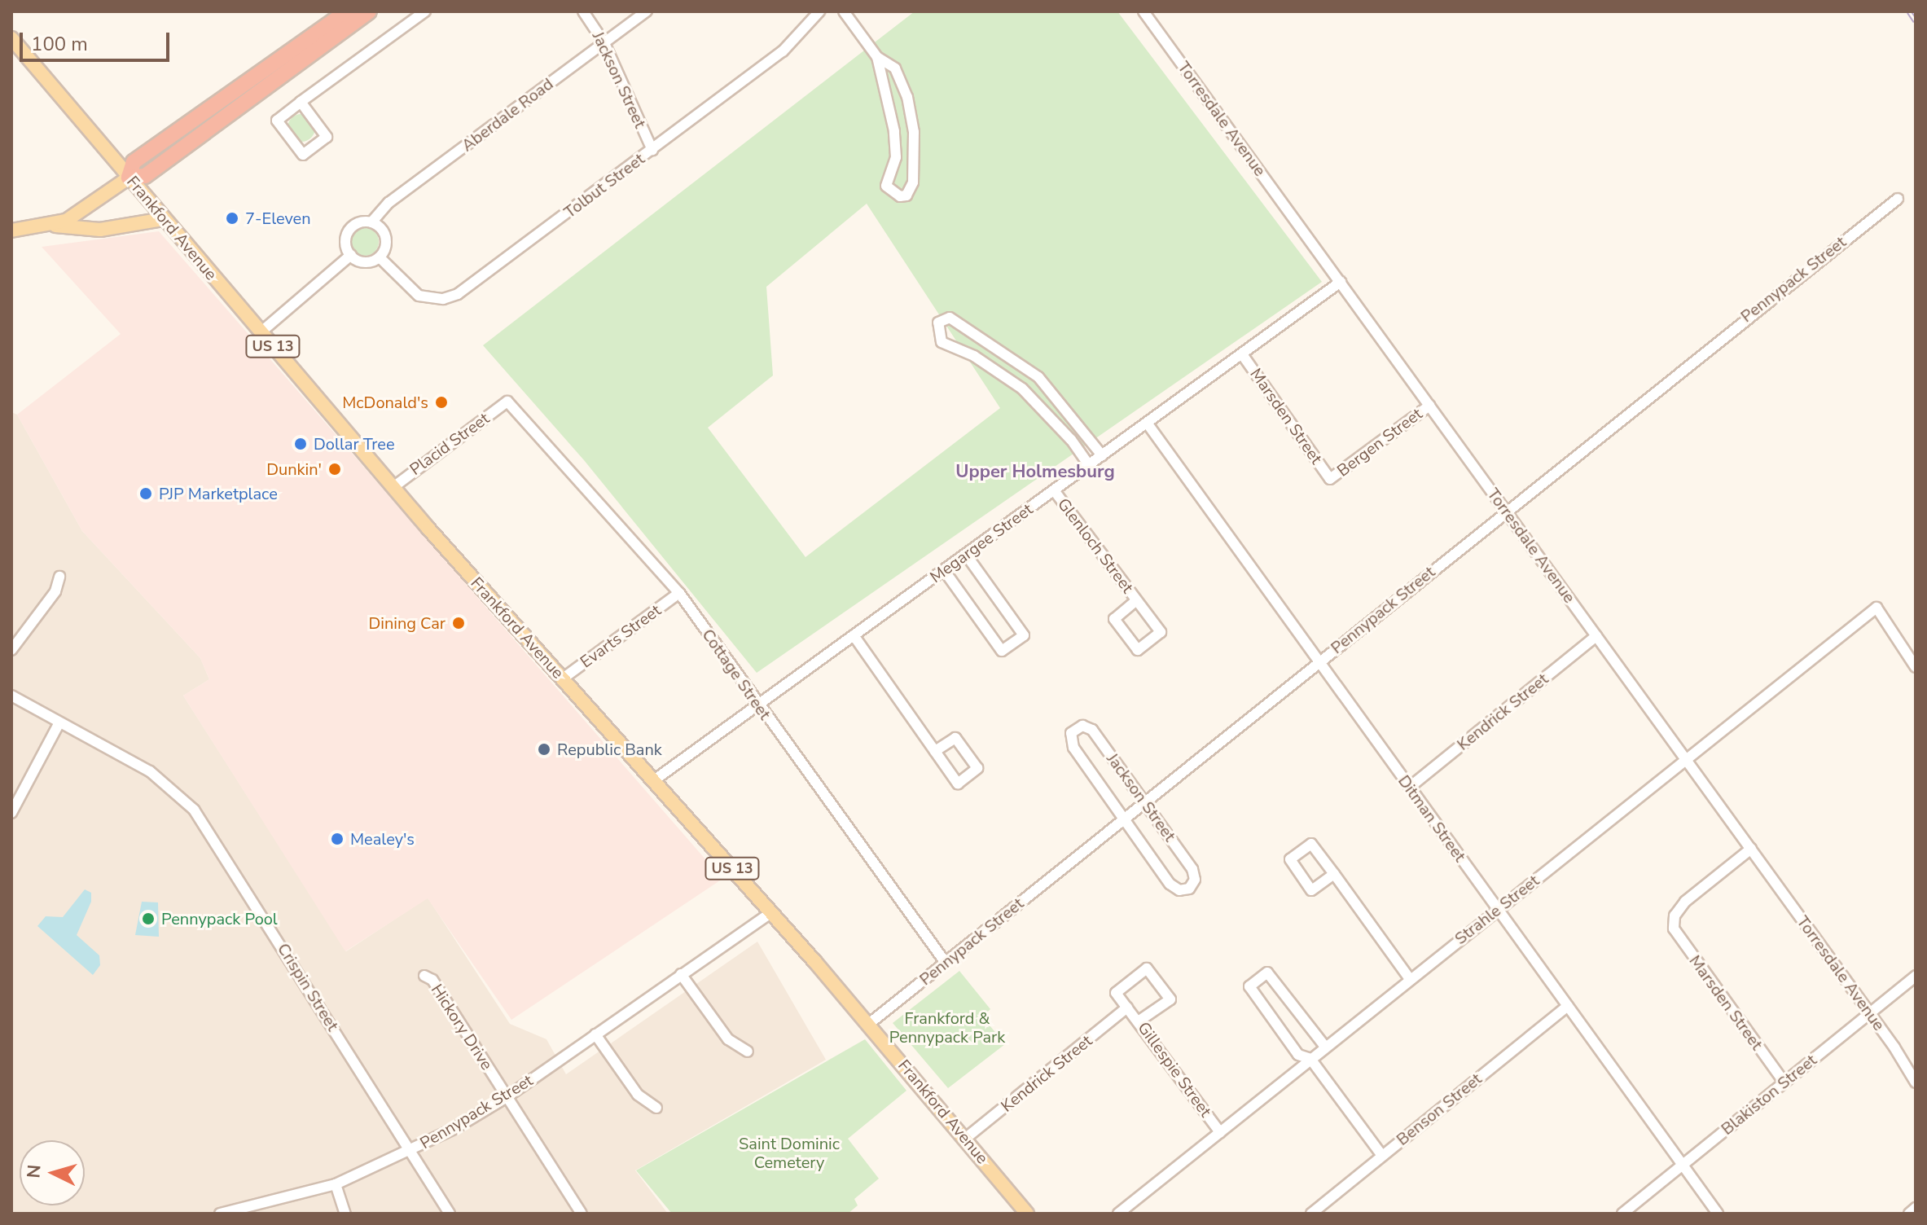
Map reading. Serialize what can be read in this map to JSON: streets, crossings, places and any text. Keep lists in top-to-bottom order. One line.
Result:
{"streets":{"main road":["Frankford Avenue","US 13"],"street":["Jackson Street","Aberdale Road","Torresdale Avenue","Tolbut Street","Pennypack Street","Marsden Street","Bergen Street","Placid Street","Megargee Street","Glenloch Street","Evarts Street","Cottage Street","Kendrick Street","Ditman Street","Strahle Street","Crispin Street","Hickory Drive","Gillespie Street","Blakiston Street","Benson Street"]},"crossings":[["Jackson Street","Aberdale Road"],["Jackson Street","Tolbut Street"],["Jackson Street","Pennypack Street"],["Aberdale Road","Tolbut Street"],["Torresdale Avenue","Pennypack Street"],["Torresdale Avenue","Marsden Street"],["Torresdale Avenue","Bergen Street"],["Torresdale Avenue","Megargee Street"],["Torresdale Avenue","Kendrick Street"],["Torresdale Avenue","Strahle Street"],["Torresdale Avenue","Blakiston Street"],["Frankford Avenue","Pennypack Street"],["Frankford Avenue","Placid Street"],["Frankford Avenue","Megargee Street"],["Frankford Avenue","Evarts Street"],["Frankford Avenue","Kendrick Street"],["Pennypack Street","Cottage Street"],["Pennypack Street","Ditman Street"],["Pennypack Street","Crispin Street"],["Pennypack Street","Hickory Drive"],["Marsden Street","Bergen Street"],["Marsden Street","Megargee Street"],["Marsden Street","Blakiston Street"],["Placid Street","Cottage Street"],["Megargee Street","Glenloch Street"],["Megargee Street","Cottage Street"],["Megargee Street","Ditman Street"],["Evarts Street","Cottage Street"],["Kendrick Street","Ditman Street"],["Kendrick Street","Gillespie Street"],["Ditman Street","Strahle Street"],["Ditman Street","Blakiston Street"],["Ditman Street","Benson Street"],["Strahle Street","Gillespie Street"]],"districts":["Upper Holmesburg"],"parks":["Frankford & Pennypack Park","Saint Dominic Cemetery"],"places":["7-Eleven","McDonald's","Dollar Tree","Dunkin'","PJP Marketplace","Dining Car","Republic Bank","Mealey's","Pennypack Pool"],"scale_bar":"100 m","north":"left"}
